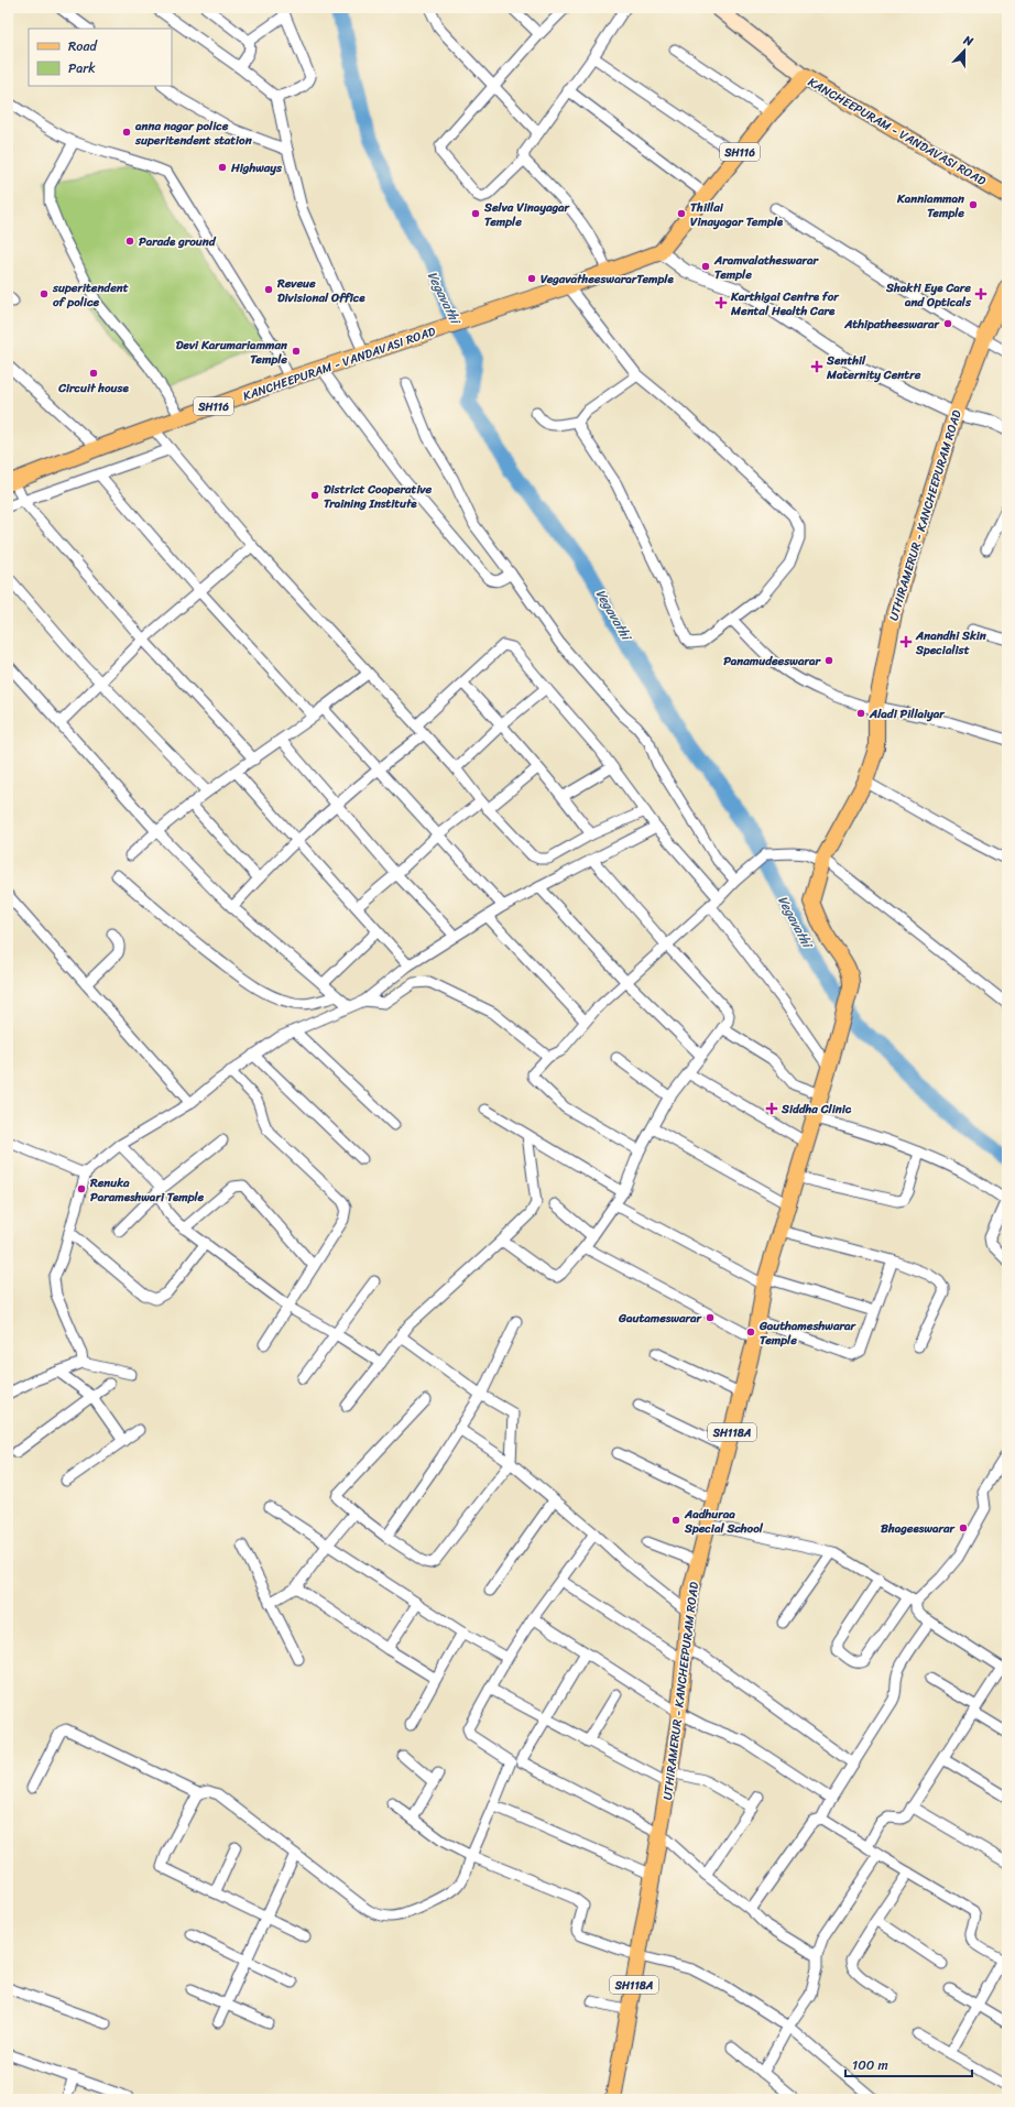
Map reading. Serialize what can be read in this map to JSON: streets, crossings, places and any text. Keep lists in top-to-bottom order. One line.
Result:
{"streets":{"main road":["KANCHEEPURAM - VANDAVASI ROAD","SH116","UTHIRAMERUR - KANCHEEPURAM ROAD","SH118A"]},"water":["Vegavathi"],"places":{"other":["anna nagar police superitendent station","Highways","Kanniamman Temple","Selva Vinayagar Temple","Thillai Vinayagar Temple","Parade ground","Aramvalatheswarar Temple","VegavatheeswararTemple","Reveue Divisional Office","superitendent of police","Athipatheeswarar","Devi Karumariamman Temple","Circuit house","District Cooperative Training Institute","Panamudeeswarar","Aladi Pillaiyar","Renuka Parameshwari Temple","Gautameswarar","Gauthameshwarar Temple","Aadhuraa Special School","Bhageeswarar"],"health":["Shakti Eye Care and Opticals","Karthigai Centre for Mental Health Care","Senthil Maternity Centre","Anandhi Skin Specialist","Siddha Clinic"]},"legend":["Road","Park"],"scale_bar":"100 m","north":"top"}
